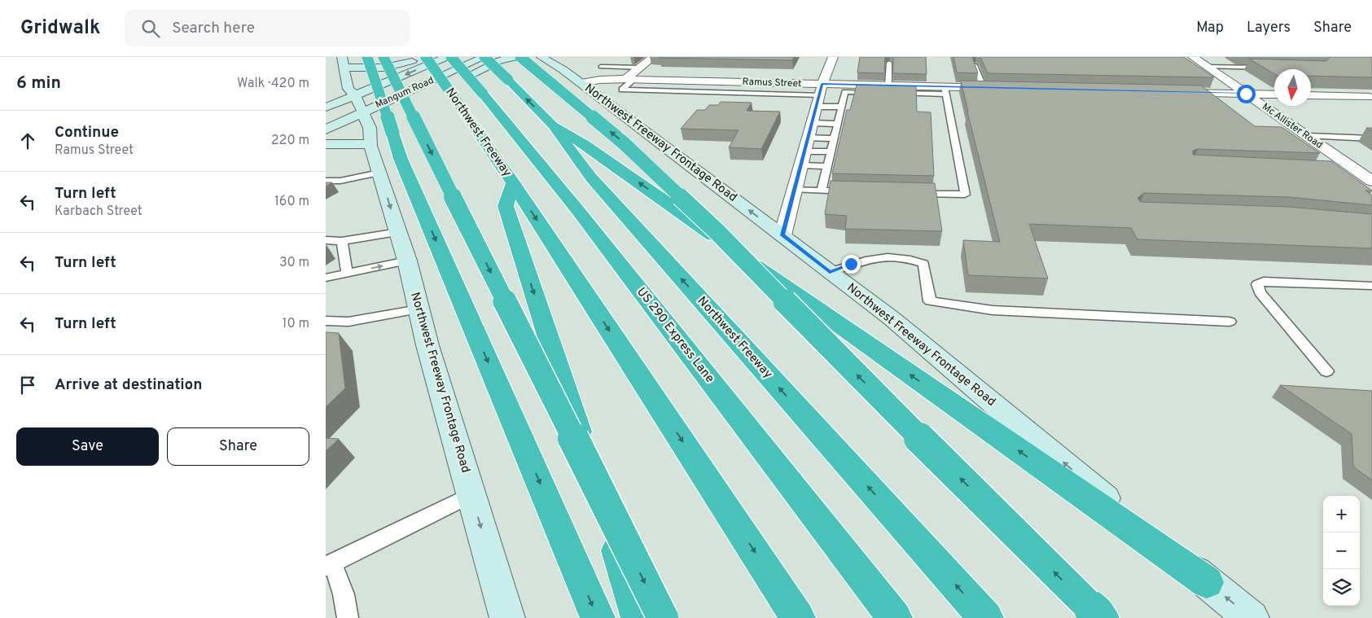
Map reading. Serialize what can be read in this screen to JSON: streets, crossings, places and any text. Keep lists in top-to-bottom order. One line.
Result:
{"streets":{"highway":["Northwest Freeway","US 290 Express Lane"],"main road":["Mangum Road","Northwest Freeway Frontage Road"],"street":["Ramus Street","Mc Allister Road"]},"crossings":[["Ramus Street","Northwest Freeway Frontage Road"],["Mangum Road","Northwest Freeway"],["Mangum Road","Northwest Freeway Frontage Road"]],"north":"bottom","page":{"header":"Gridwalk","search":"Search here","nav":["Map","Layers","Share"],"heading":["6 min","Walk · 420 m"],"list":[["Continue","Ramus Street","220 m"],["Turn left","Karbach Street","160 m"],["Turn left","30 m"],["Turn left","10 m"],"Arrive at destination"],"buttons":["Save","Share"],"map_buttons":["+","−"]}}
